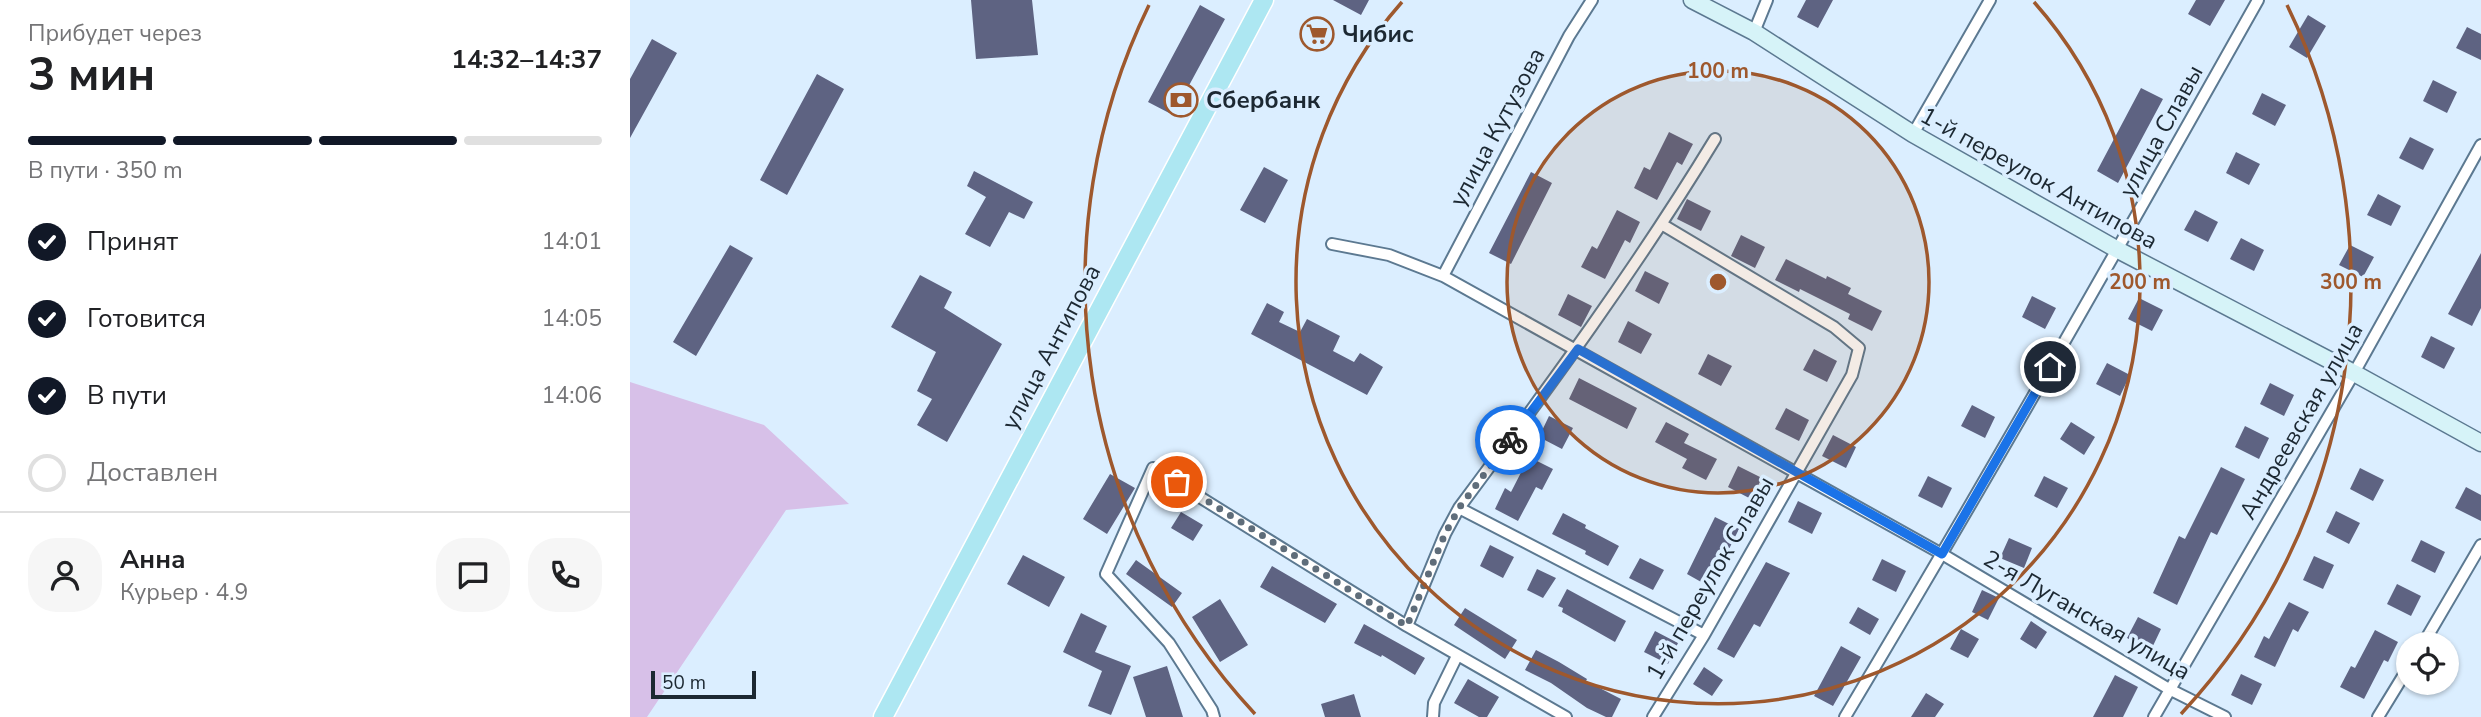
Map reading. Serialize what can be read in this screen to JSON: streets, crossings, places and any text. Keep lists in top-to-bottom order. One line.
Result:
{"streets":{"main road":["1-й переулок Антипова","улица Антипова"],"street":["улица Кутузова","улица Славы","Андреевская улица","1-й переулок Славы","2-я Луганская улица"]},"crossings":[["улица Кутузова","2-я Луганская улица"],["улица Славы","1-й переулок Антипова"],["улица Славы","2-я Луганская улица"],["1-й переулок Антипова","Андреевская улица"],["Андреевская улица","2-я Луганская улица"],["1-й переулок Славы","2-я Луганская улица"]],"places":{"supermarket":["Чибис"],"bank":["Сбербанк"]},"scale_bar":"50 m","page":{"heading":["3 мин","Прибудет через","14:32–14:37"],"panel":["Анна","Курьер · 4.9"],"bar":"В пути · 350 m","list":[["Принят","14:01"],["Готовится","14:05"],["В пути","14:06"],"Доставлен"],"scale":"50 m"},"rings":["100 m","200 m","300 m"]}
